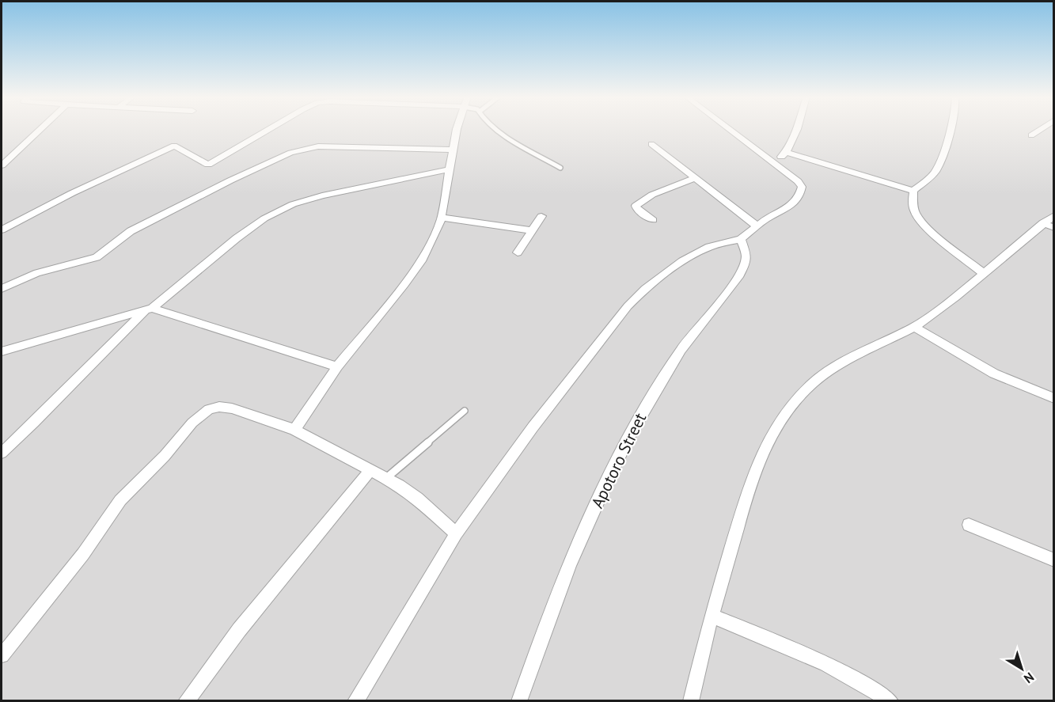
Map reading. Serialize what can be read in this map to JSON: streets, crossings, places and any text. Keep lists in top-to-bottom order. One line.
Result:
{"streets":{"street":["Apotoro Street"]},"north":"bottom right"}
